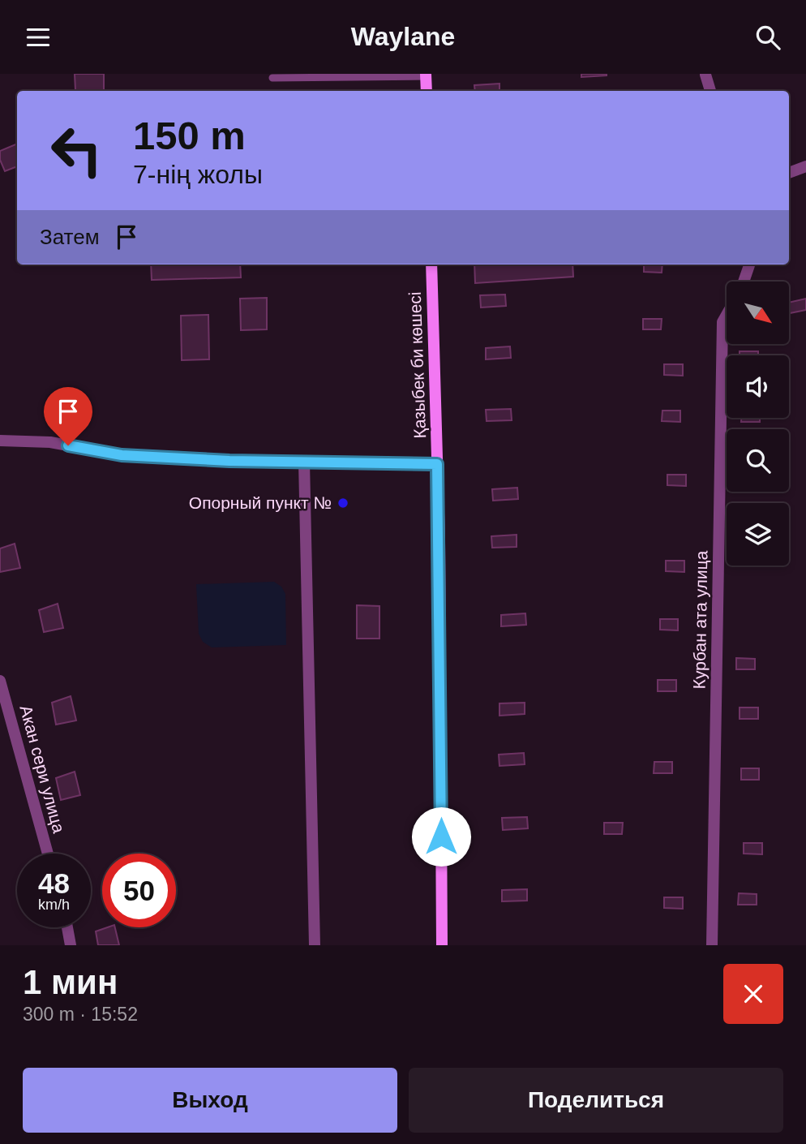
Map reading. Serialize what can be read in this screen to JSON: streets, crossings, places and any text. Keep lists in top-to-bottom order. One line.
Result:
{"streets":{"main road":["Қазыбек би көшесі"],"street":["Курбан ата улица","Акан сери улица"]},"places":["Опорный пункт №"],"north":"bottom right","page":{"header":"Waylane","turn":["150 m","7-нің жолы"],"then":"Затем","speed":"48 km/h","limit":"50","heading":["1 мин","300 m · 15:52"],"buttons":["Выход","Поделиться"]}}
